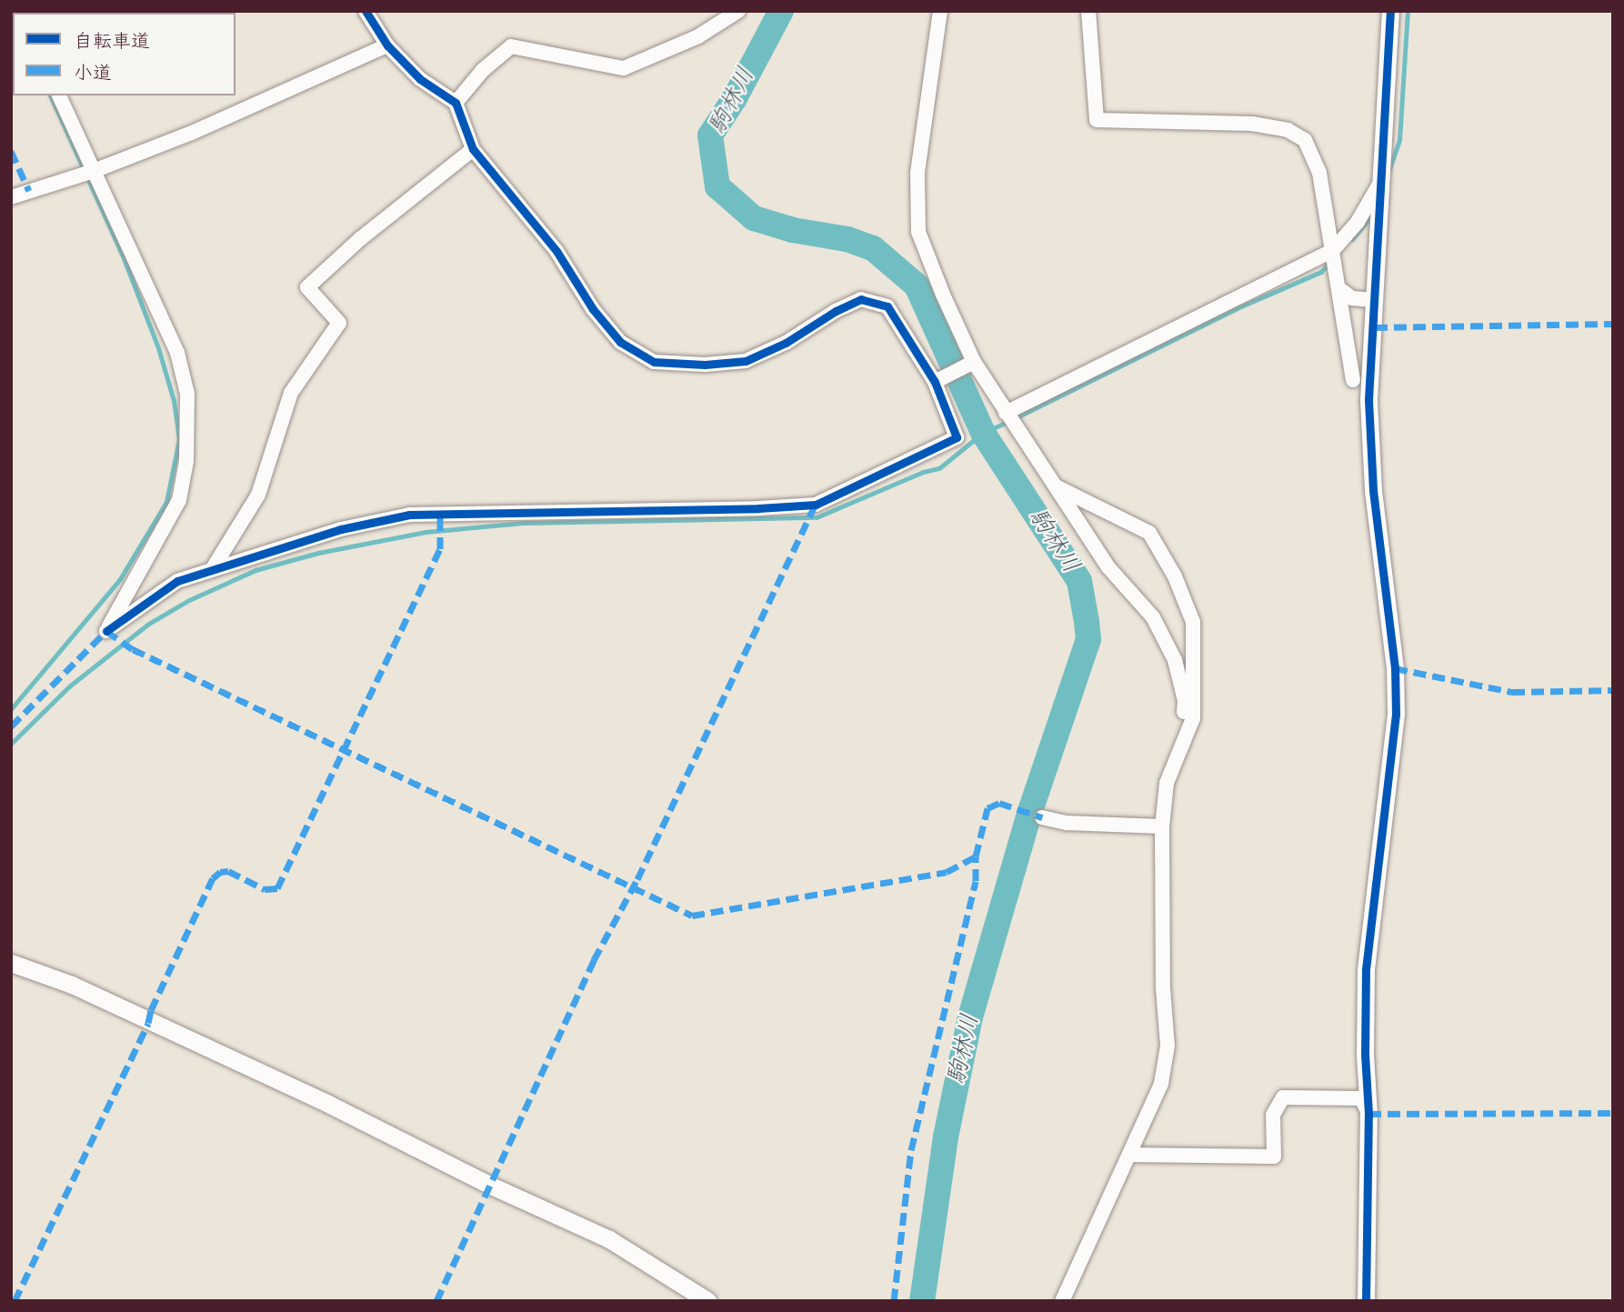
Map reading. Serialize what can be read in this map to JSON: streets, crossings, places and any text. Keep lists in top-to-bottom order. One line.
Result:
{"water":["駒林川"],"legend":["自転車道","小道"]}
